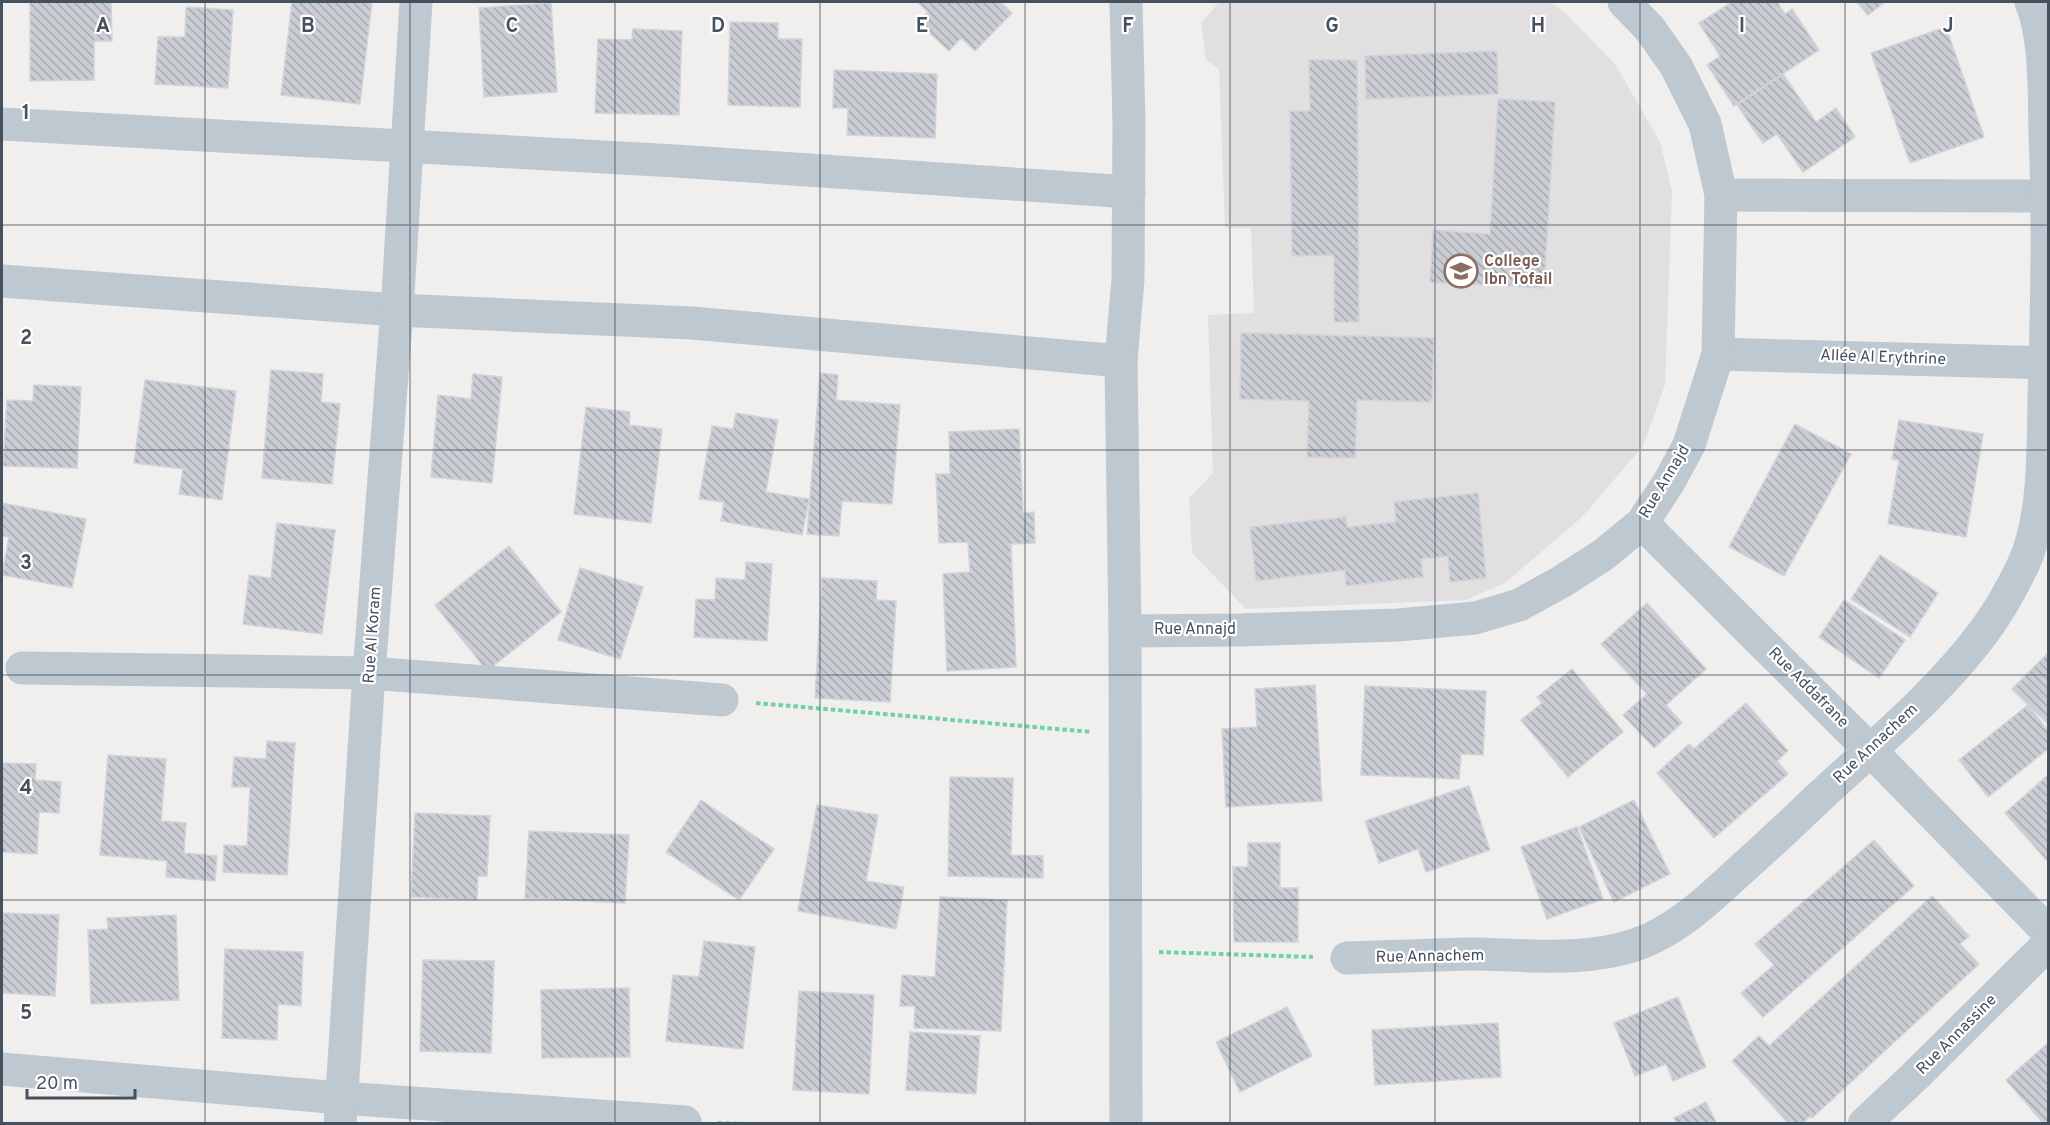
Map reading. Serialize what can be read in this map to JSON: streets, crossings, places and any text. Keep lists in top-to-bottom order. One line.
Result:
{"streets":{"street":["Allée Al Erythrine","Rue Annajd","Rue Al Koram","Rue Addafrane","Rue Annachem","Rue Annassine"]},"crossings":[["Allée Al Erythrine","Rue Annajd"],["Allée Al Erythrine","Rue Annachem"],["Rue Annajd","Rue Addafrane"],["Rue Addafrane","Rue Annachem"]],"places":{"school or university":["College Ibn Tofail"]},"scale_bar":"20 m","grid":{"columns":["A","B","C","D","E","F","G","H","I","J"],"rows":["1","2","3","4","5"]}}
